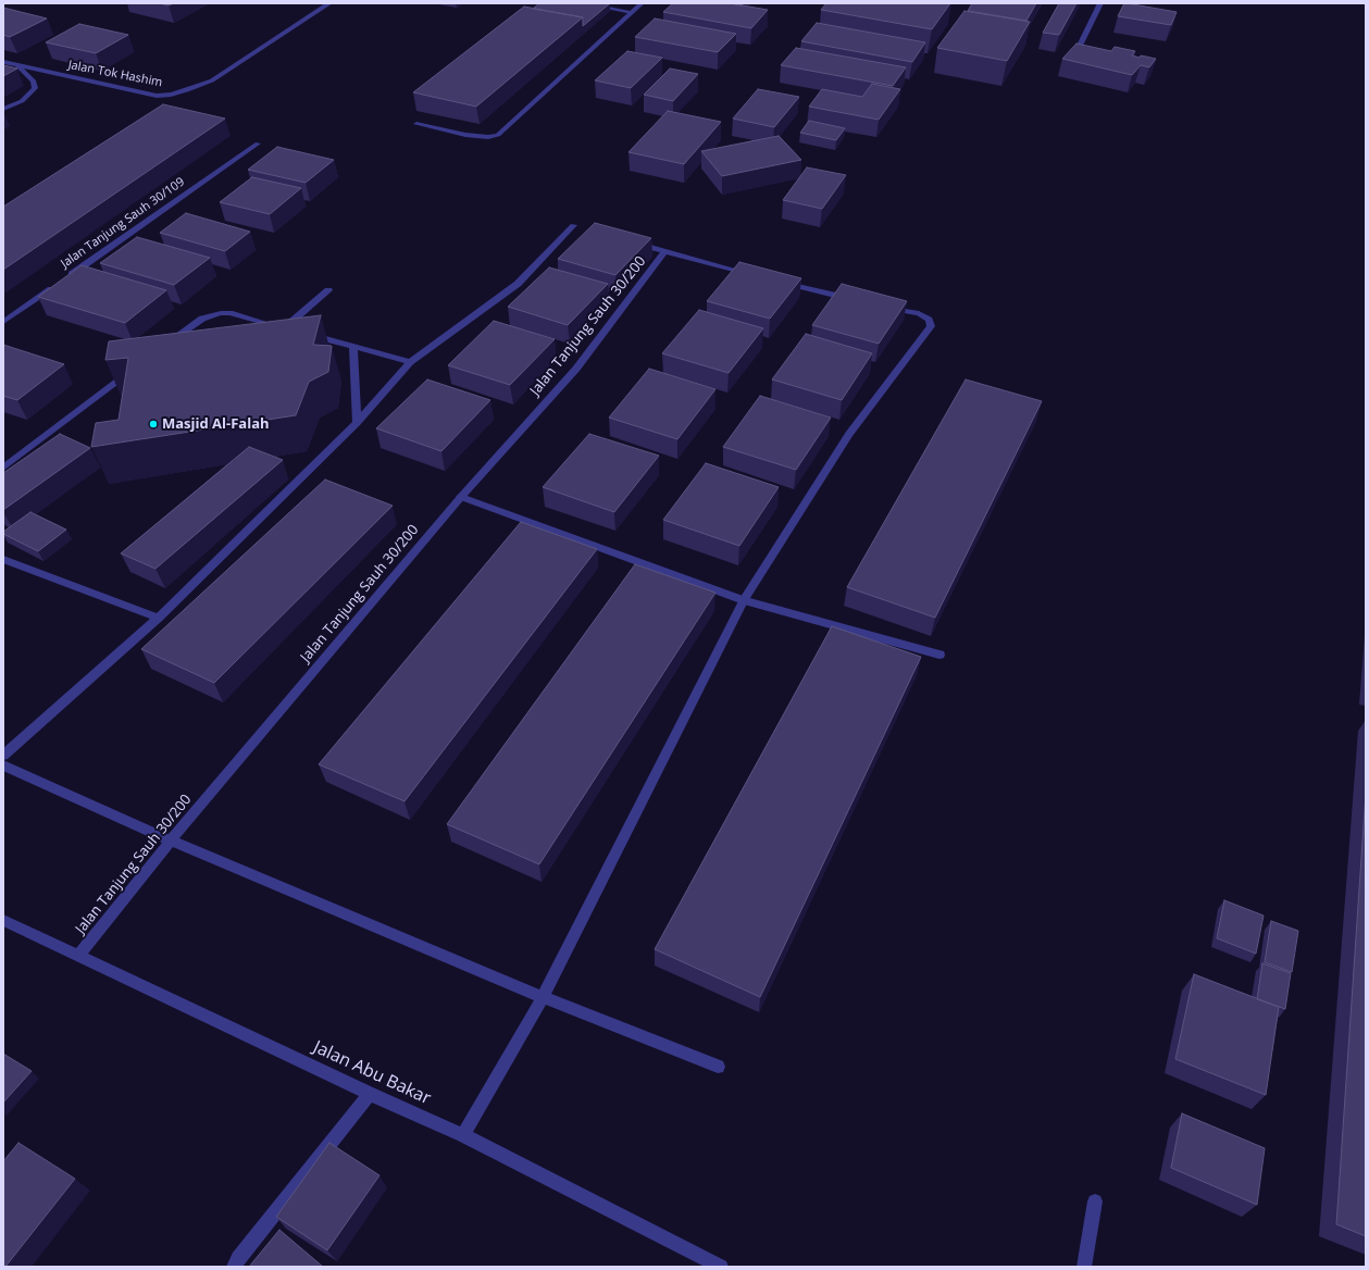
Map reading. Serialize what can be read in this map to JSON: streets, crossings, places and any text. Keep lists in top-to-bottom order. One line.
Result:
{"streets":{"street":["Jalan Tok Hashim","Jalan Tanjung Sauh 30/109","Jalan Tanjung Sauh 30/200","Jalan Abu Bakar"]},"crossings":[["Jalan Tanjung Sauh 30/200","Jalan Abu Bakar"]],"places":["Masjid Al-Falah"]}
